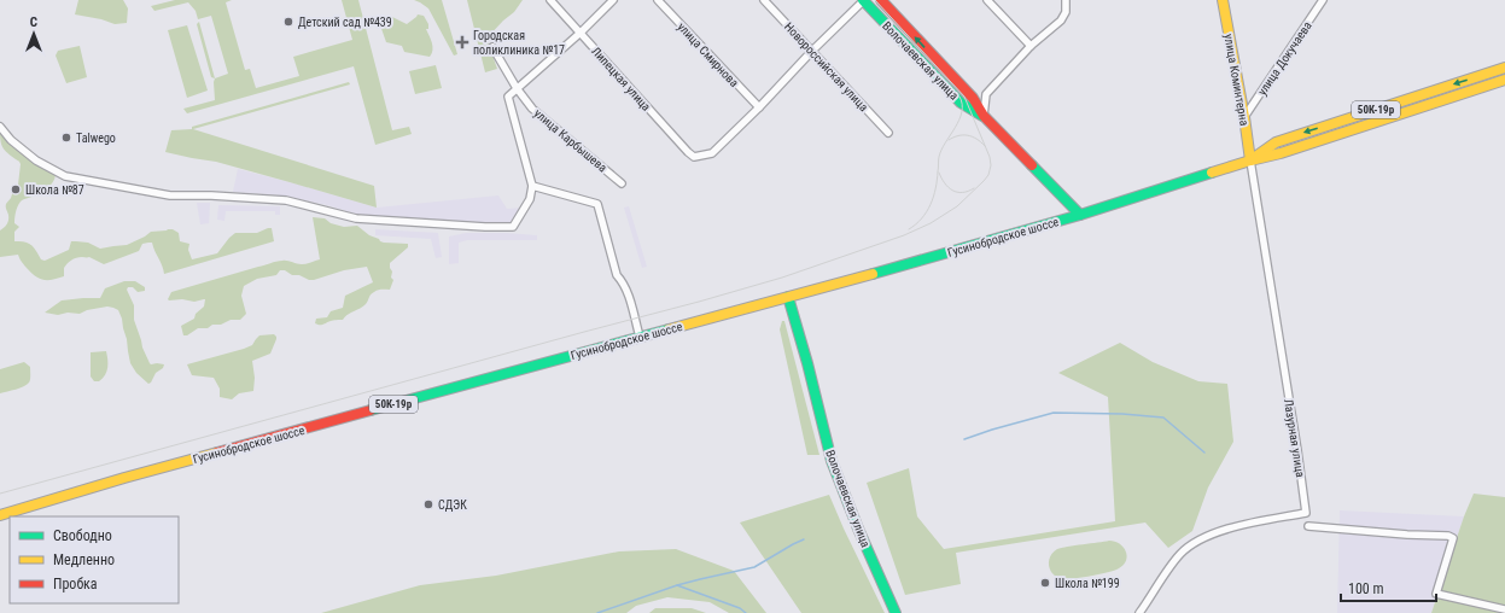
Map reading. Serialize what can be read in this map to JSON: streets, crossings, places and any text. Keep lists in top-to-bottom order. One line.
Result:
{"streets":{"main road":["Волочаевская улица","улица Коминтерна","50К-19р","Гусинобродское шоссе"],"street":["улица Смирнова","улица Докучаева","Новороссийская улица","Липецкая улица","улица Карбышева","Лазурная улица"]},"crossings":[["улица Смирнова","Липецкая улица"],["улица Докучаева","улица Коминтерна"],["Волочаевская улица","Гусинобродское шоссе"],["улица Коминтерна","Гусинобродское шоссе"],["улица Коминтерна","Лазурная улица"],["Гусинобродское шоссе","Лазурная улица"]],"places":{"other":["Детский сад №439","Talwego","Школа №87","СДЭК","Школа №199"],"health":["Городская поликлиника №17"]},"legend":["Свободно","Медленно","Пробка"],"scale_bar":"100 m","north":"top"}
